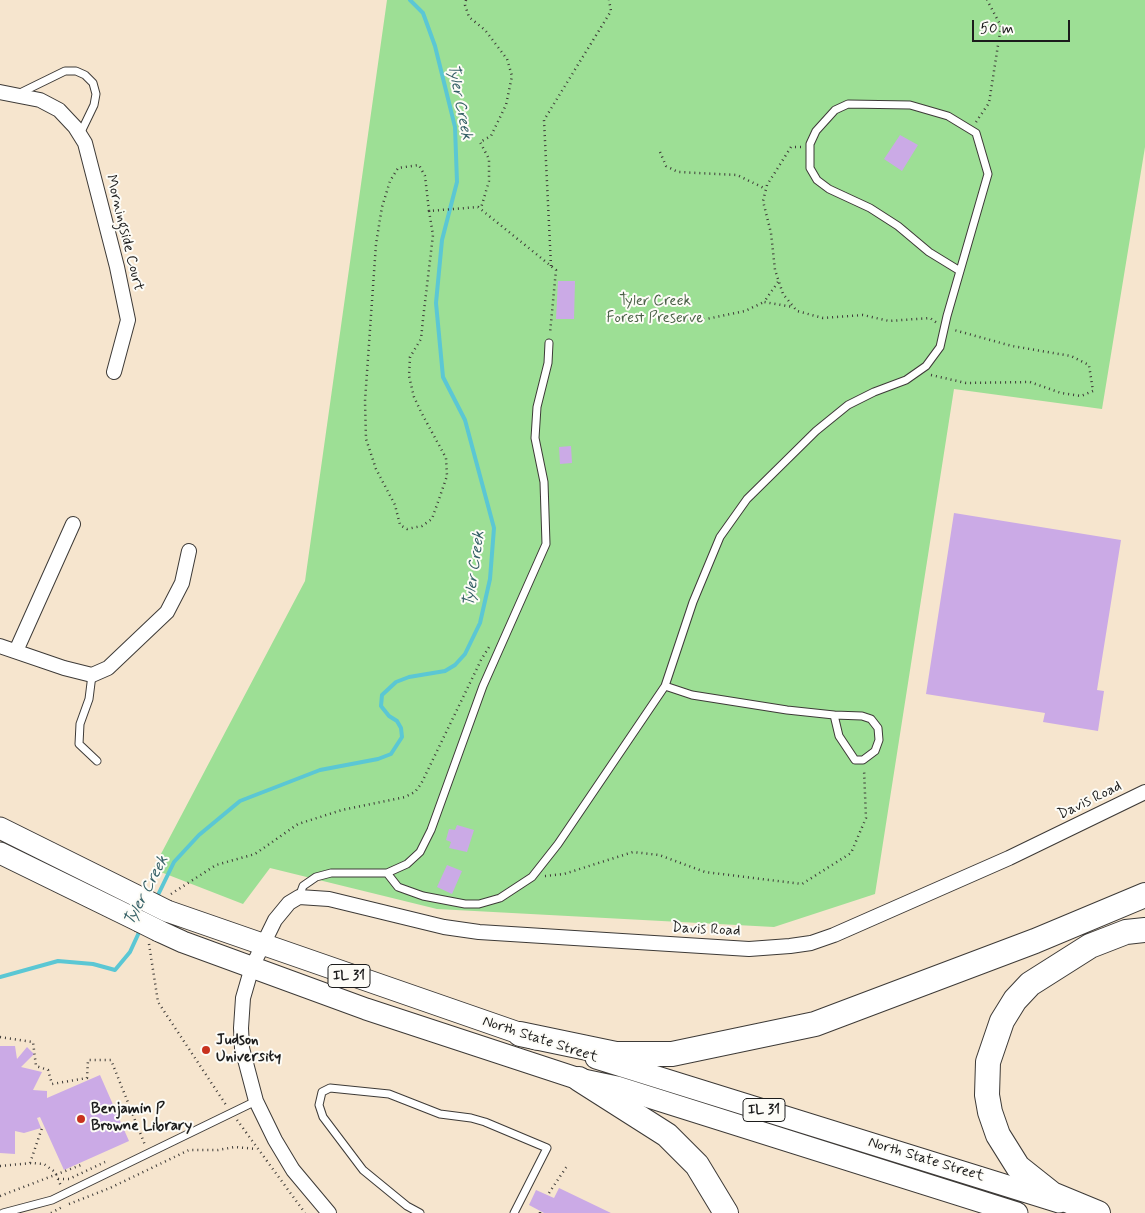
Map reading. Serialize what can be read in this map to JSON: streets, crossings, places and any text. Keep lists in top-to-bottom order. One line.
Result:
{"streets":{"main road":["IL 31","North State Street"],"street":["Morningside Court","Davis Road"]},"water":["Tyler Creek"],"parks":["Tyler Creek Forest Preserve"],"places":["Judson University","Benjamin P Browne Library"],"scale_bar":"50 m"}
